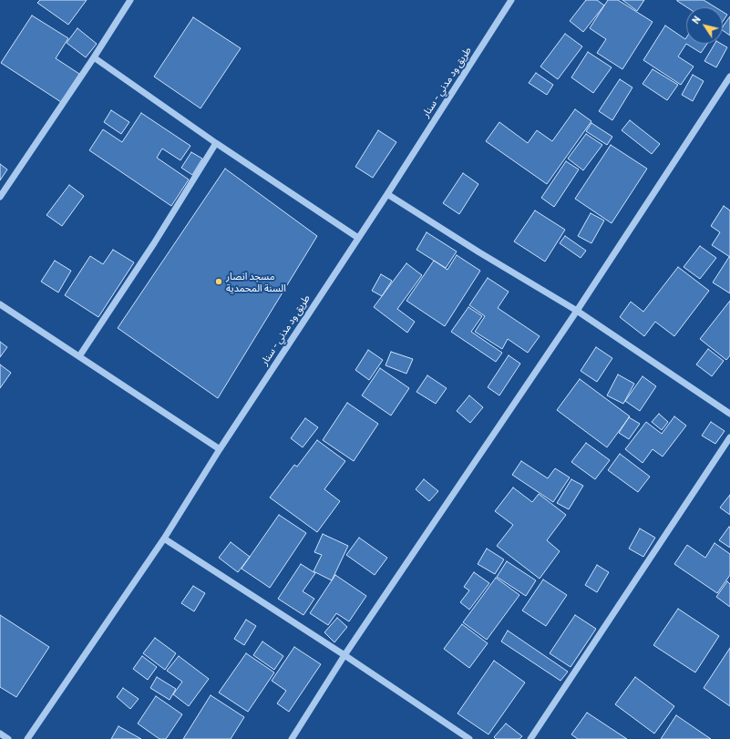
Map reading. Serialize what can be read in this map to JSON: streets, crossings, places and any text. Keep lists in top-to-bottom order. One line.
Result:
{"streets":{"street":["طريق ود مدني - سنار"]},"places":["مسجد انصار السنة المحمدية"],"north":"top left"}
